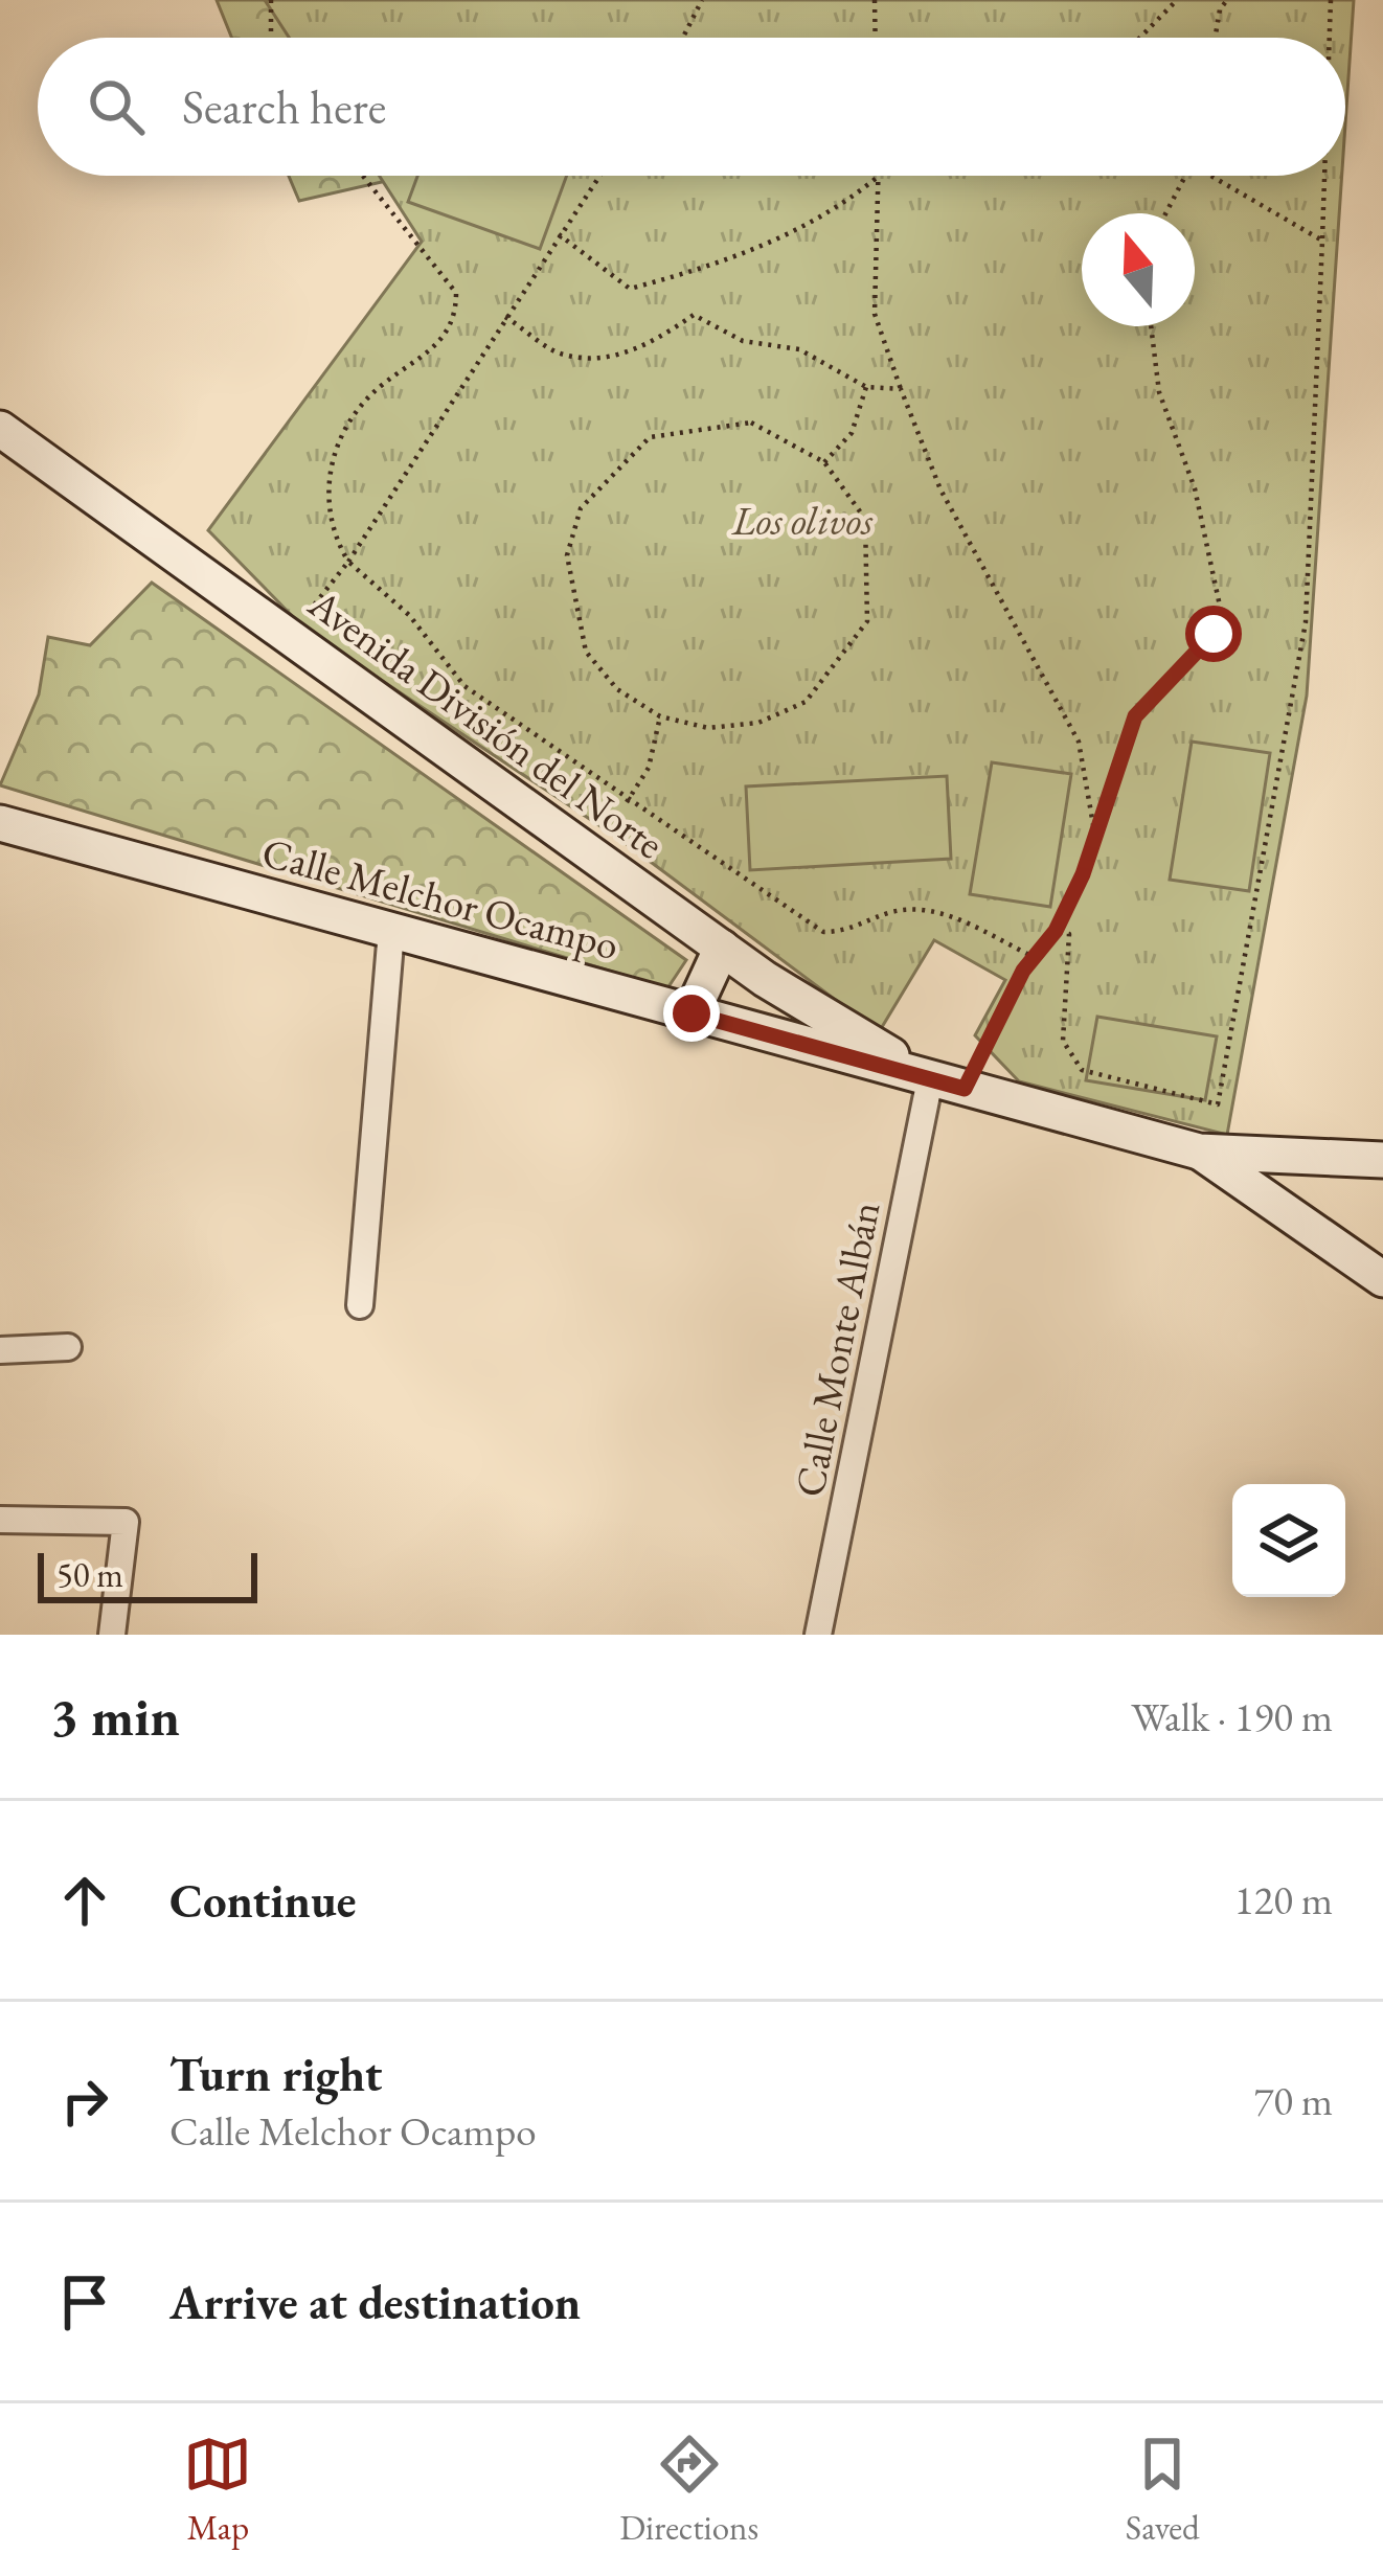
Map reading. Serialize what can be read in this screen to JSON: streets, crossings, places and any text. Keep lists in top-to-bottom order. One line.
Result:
{"streets":{"main road":["Avenida División del Norte","Calle Melchor Ocampo"],"street":["Calle Monte Albán"]},"crossings":[["Avenida División del Norte","Calle Melchor Ocampo"],["Avenida División del Norte","Calle Monte Albán"],["Calle Melchor Ocampo","Calle Monte Albán"]],"parks":["Los olivos"],"scale_bar":"50 m","north":"top","page":{"search":"Search here","scale":"50 m","heading":["3 min","Walk · 190 m"],"list":[["Continue","120 m"],["Turn right","Calle Melchor Ocampo","70 m"],"Arrive at destination"],"nav":["Map","Directions","Saved"]}}
